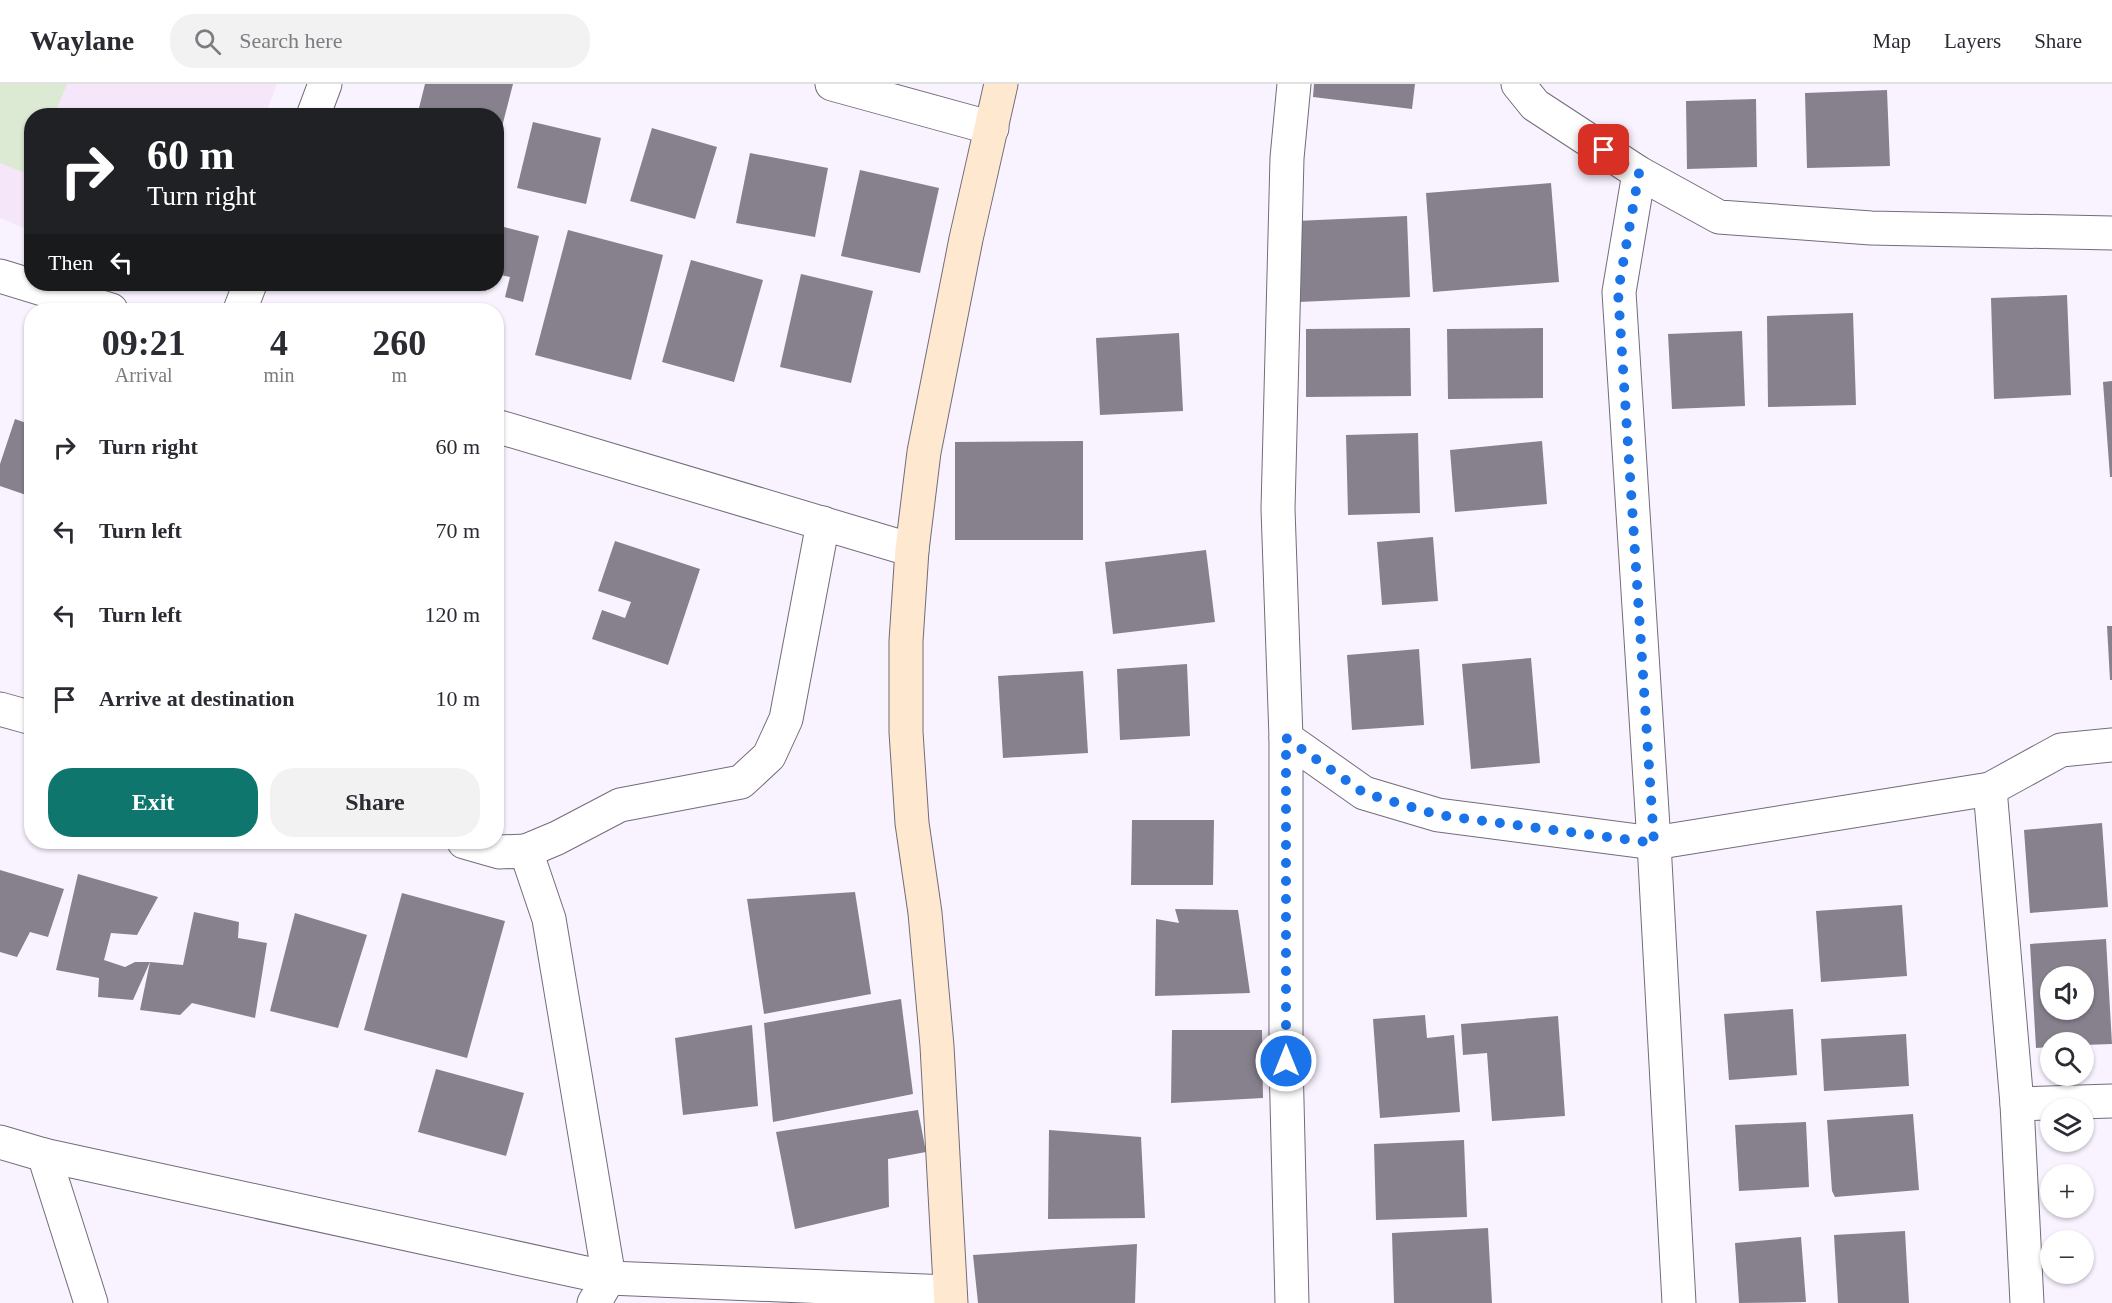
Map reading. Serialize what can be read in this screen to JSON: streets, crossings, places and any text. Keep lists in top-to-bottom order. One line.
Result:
{"page":{"header":"Waylane","search":"Search here","nav":["Map","Layers","Share"],"turn":["60 m","Turn right"],"then":"Then","eta":["09:21","Arrival","4","min","260","m"],"list":[{"name":"Turn right","value":"60 m"},{"name":"Turn left","value":"70 m"},{"name":"Turn left","value":"120 m"},{"name":"Arrive at destination","value":"10 m"}],"buttons":["Exit","Share"],"map_buttons":["+","−"]}}
